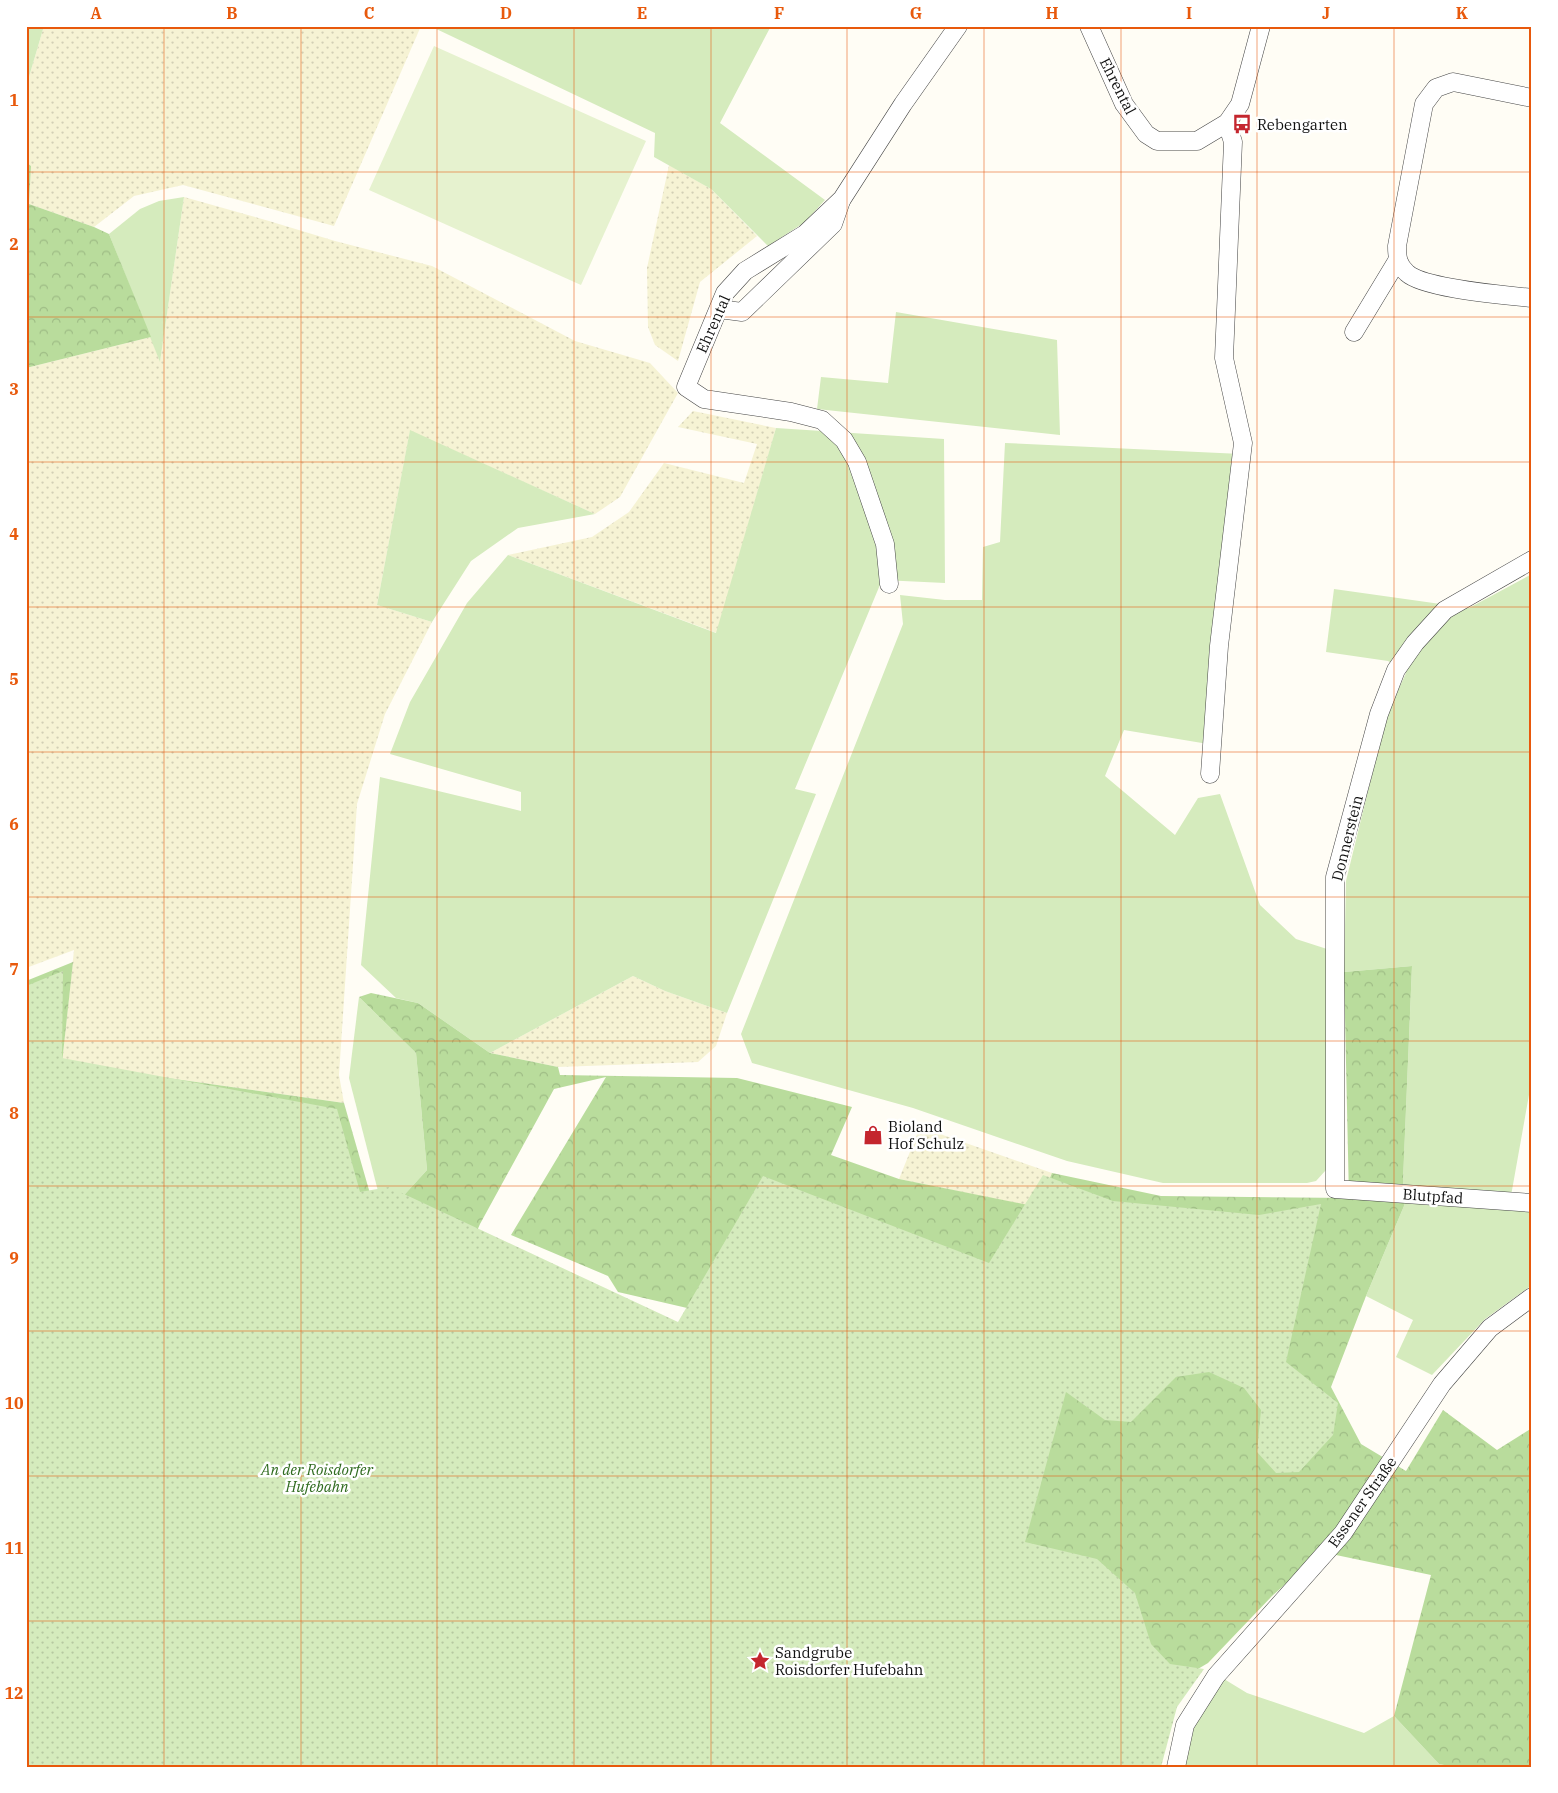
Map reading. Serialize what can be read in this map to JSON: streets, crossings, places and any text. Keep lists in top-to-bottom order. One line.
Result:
{"streets":{"street":["Ehrental","Donnerstein","Blutpfad","Essener Straße"]},"crossings":[["Donnerstein","Blutpfad"]],"parks":["An der Roisdorfer Hufebahn"],"places":{"bus stop":["Rebengarten"],"shop":["Bioland Hof Schulz"],"place":["Sandgrube Roisdorfer Hufebahn"]},"grid":{"columns":["A","B","C","D","E","F","G","H","I","J","K"],"rows":["1","2","3","4","5","6","7","8","9","10","11","12"]}}
